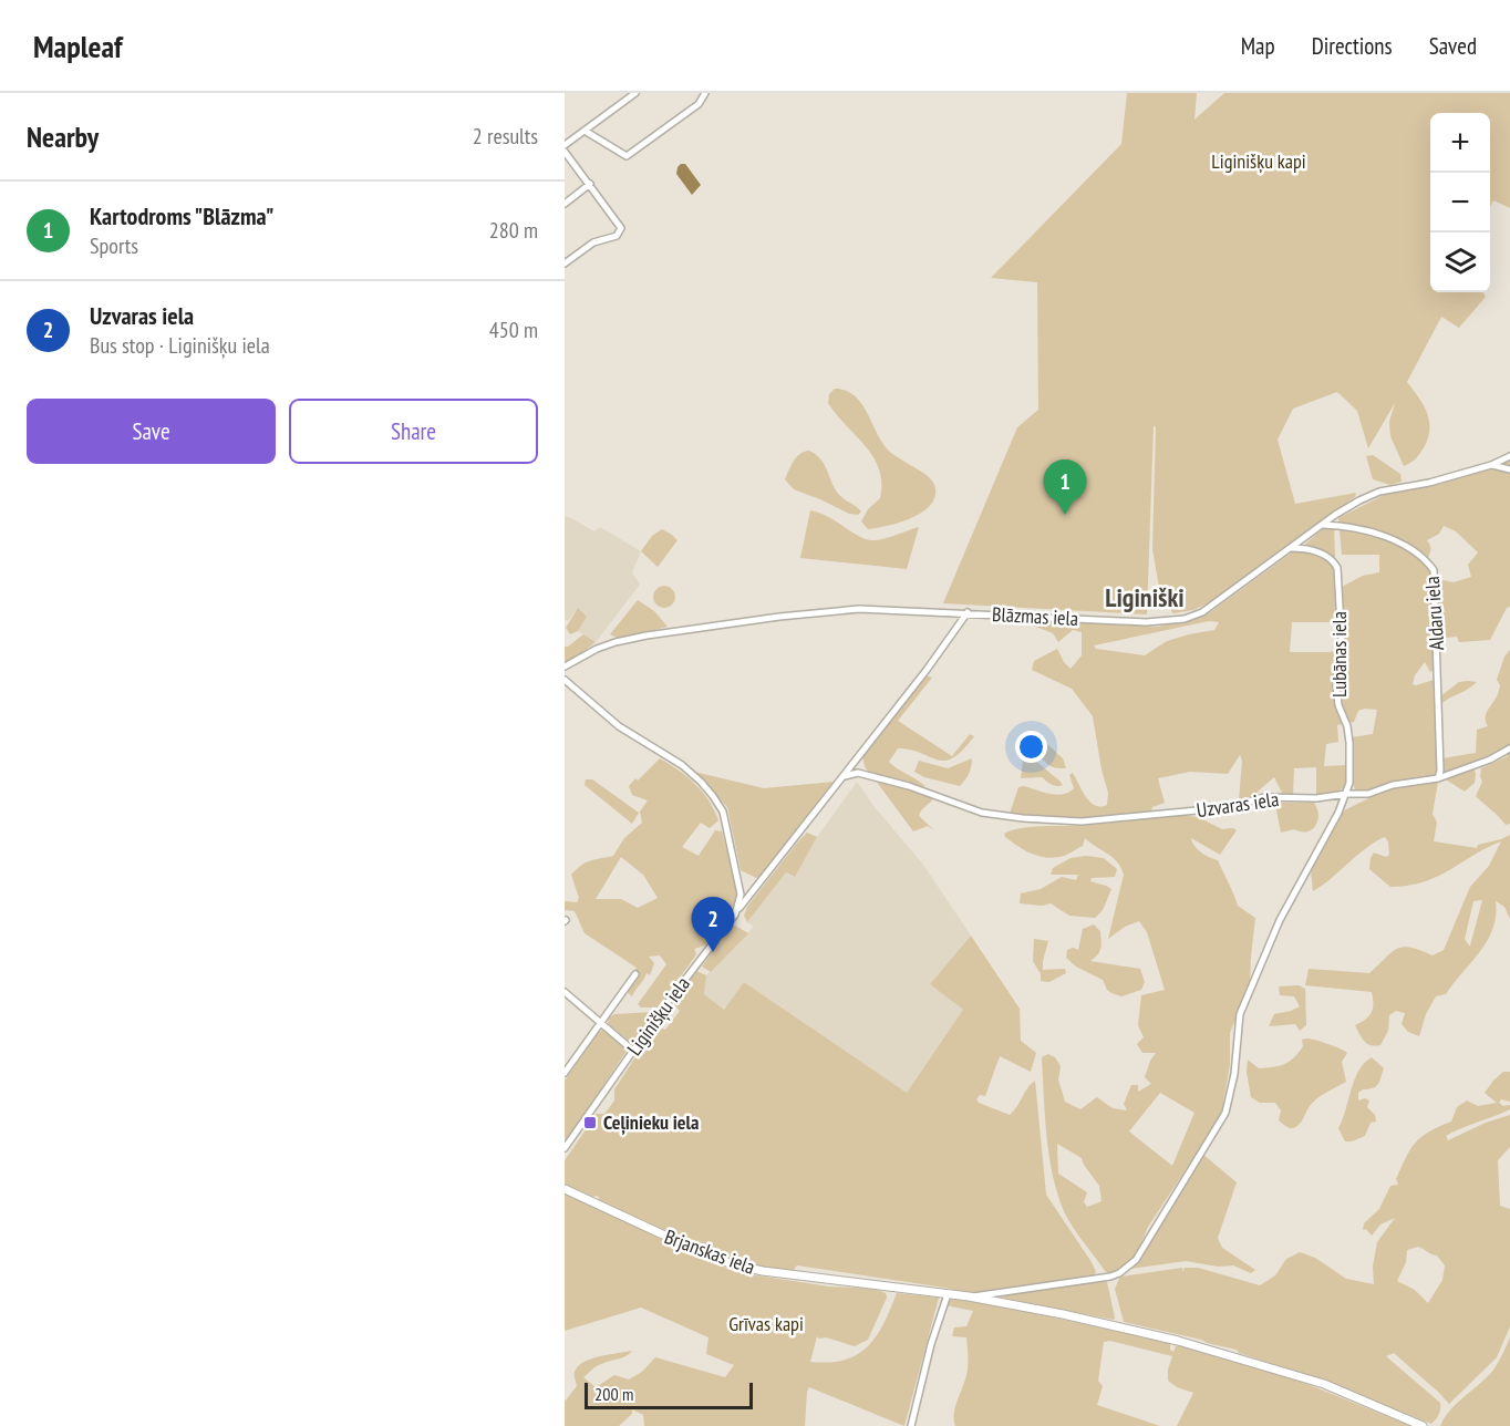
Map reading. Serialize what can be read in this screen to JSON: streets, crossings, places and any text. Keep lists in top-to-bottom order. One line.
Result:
{"streets":{"main road":["Brjanskas iela"],"street":["Aldaru iela","Blāzmas iela","Lubānas iela","Uzvaras iela","Liginišķu iela"]},"crossings":[["Aldaru iela","Blāzmas iela"],["Aldaru iela","Uzvaras iela"],["Blāzmas iela","Lubānas iela"],["Lubānas iela","Uzvaras iela"]],"districts":["Liginiški"],"parks":["Liginišķu kapi","Grīvas kapi"],"places":{"transit":["Ceļinieku iela"]},"scale_bar":"200 m","page":{"header":"Mapleaf","nav":["Map","Directions","Saved"],"heading":["Nearby","2 results"],"map_buttons":["+","−"],"list":[{"mark":"1","name":"Kartodroms \"Blāzma\"","note":"Sports","value":"280 m"},{"mark":"2","name":"Uzvaras iela","note":"Bus stop · Liginišķu iela","value":"450 m"}],"buttons":["Save","Share"],"pins":["1","2"],"scale":"200 m"}}
